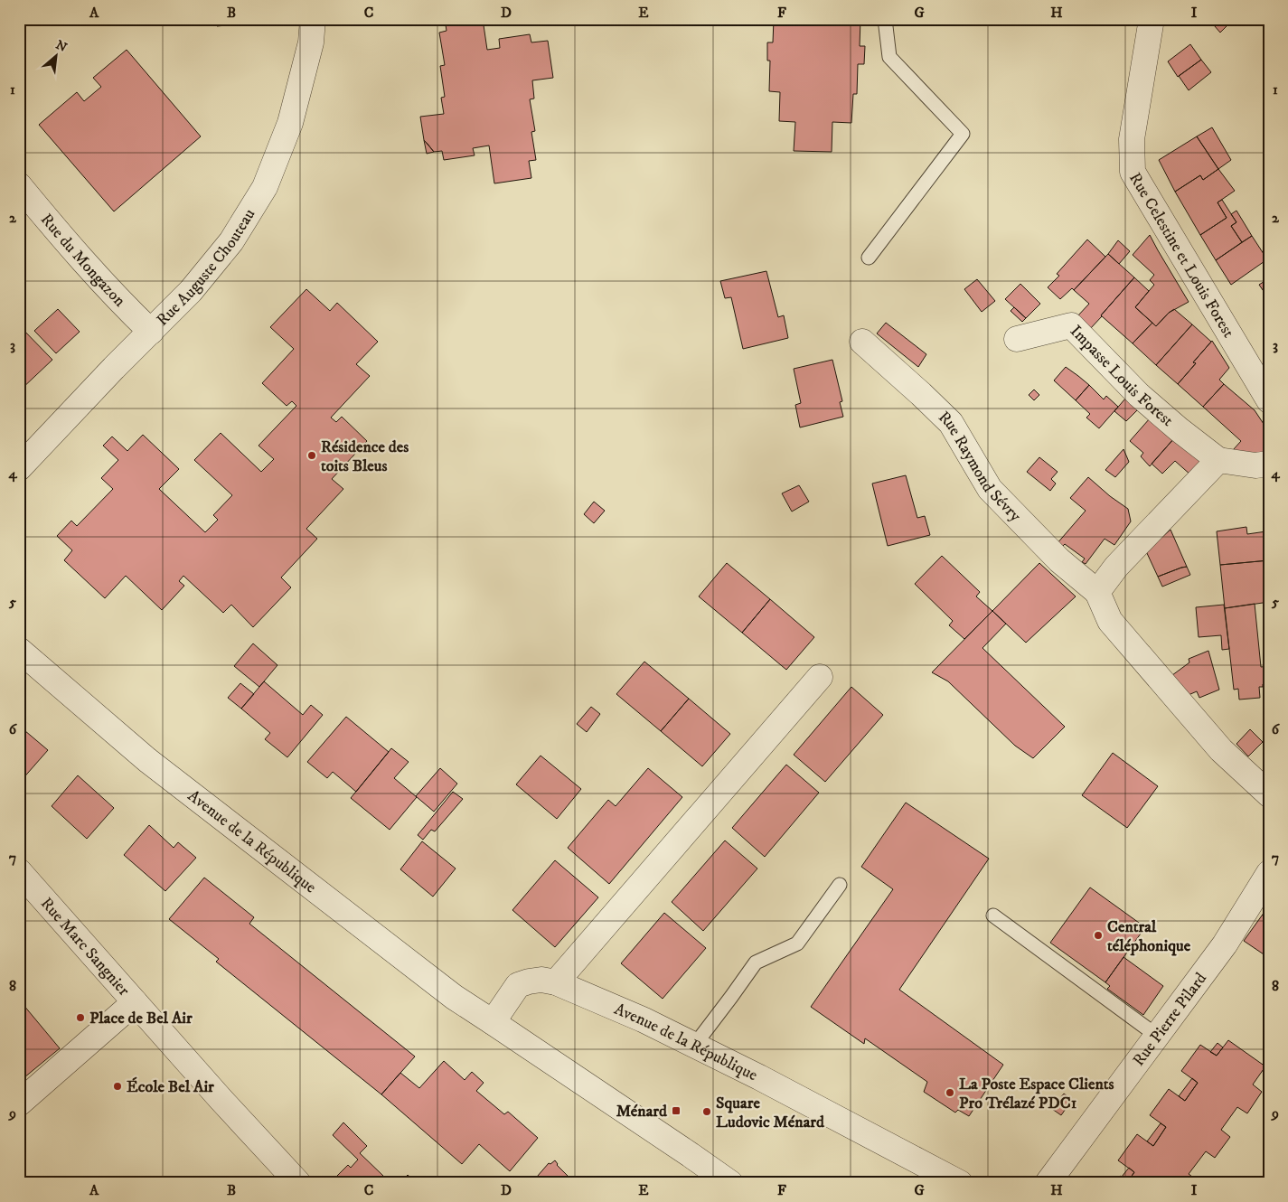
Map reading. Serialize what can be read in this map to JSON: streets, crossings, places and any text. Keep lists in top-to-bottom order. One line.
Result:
{"streets":{"street":["Rue Celestine et Louis Forest","Rue du Mongazon","Rue Auguste Chouteau","Impasse Louis Forest","Rue Raymond Sévry","Avenue de la République","Rue Marc Sangnier","Rue Pierre Pilard"]},"crossings":[["Rue du Mongazon","Rue Auguste Chouteau"]],"places":{"other":["Résidence des toits Bleus","Central téléphonique","Place de Bel Air","École Bel Air","La Poste Espace Clients Pro Trélazé PDC1","Square Ludovic Ménard"],"transit":["Ménard"]},"north":"top right","grid":{"columns":["A","B","C","D","E","F","G","H","I"],"rows":["1","2","3","4","5","6","7","8","9"]}}
